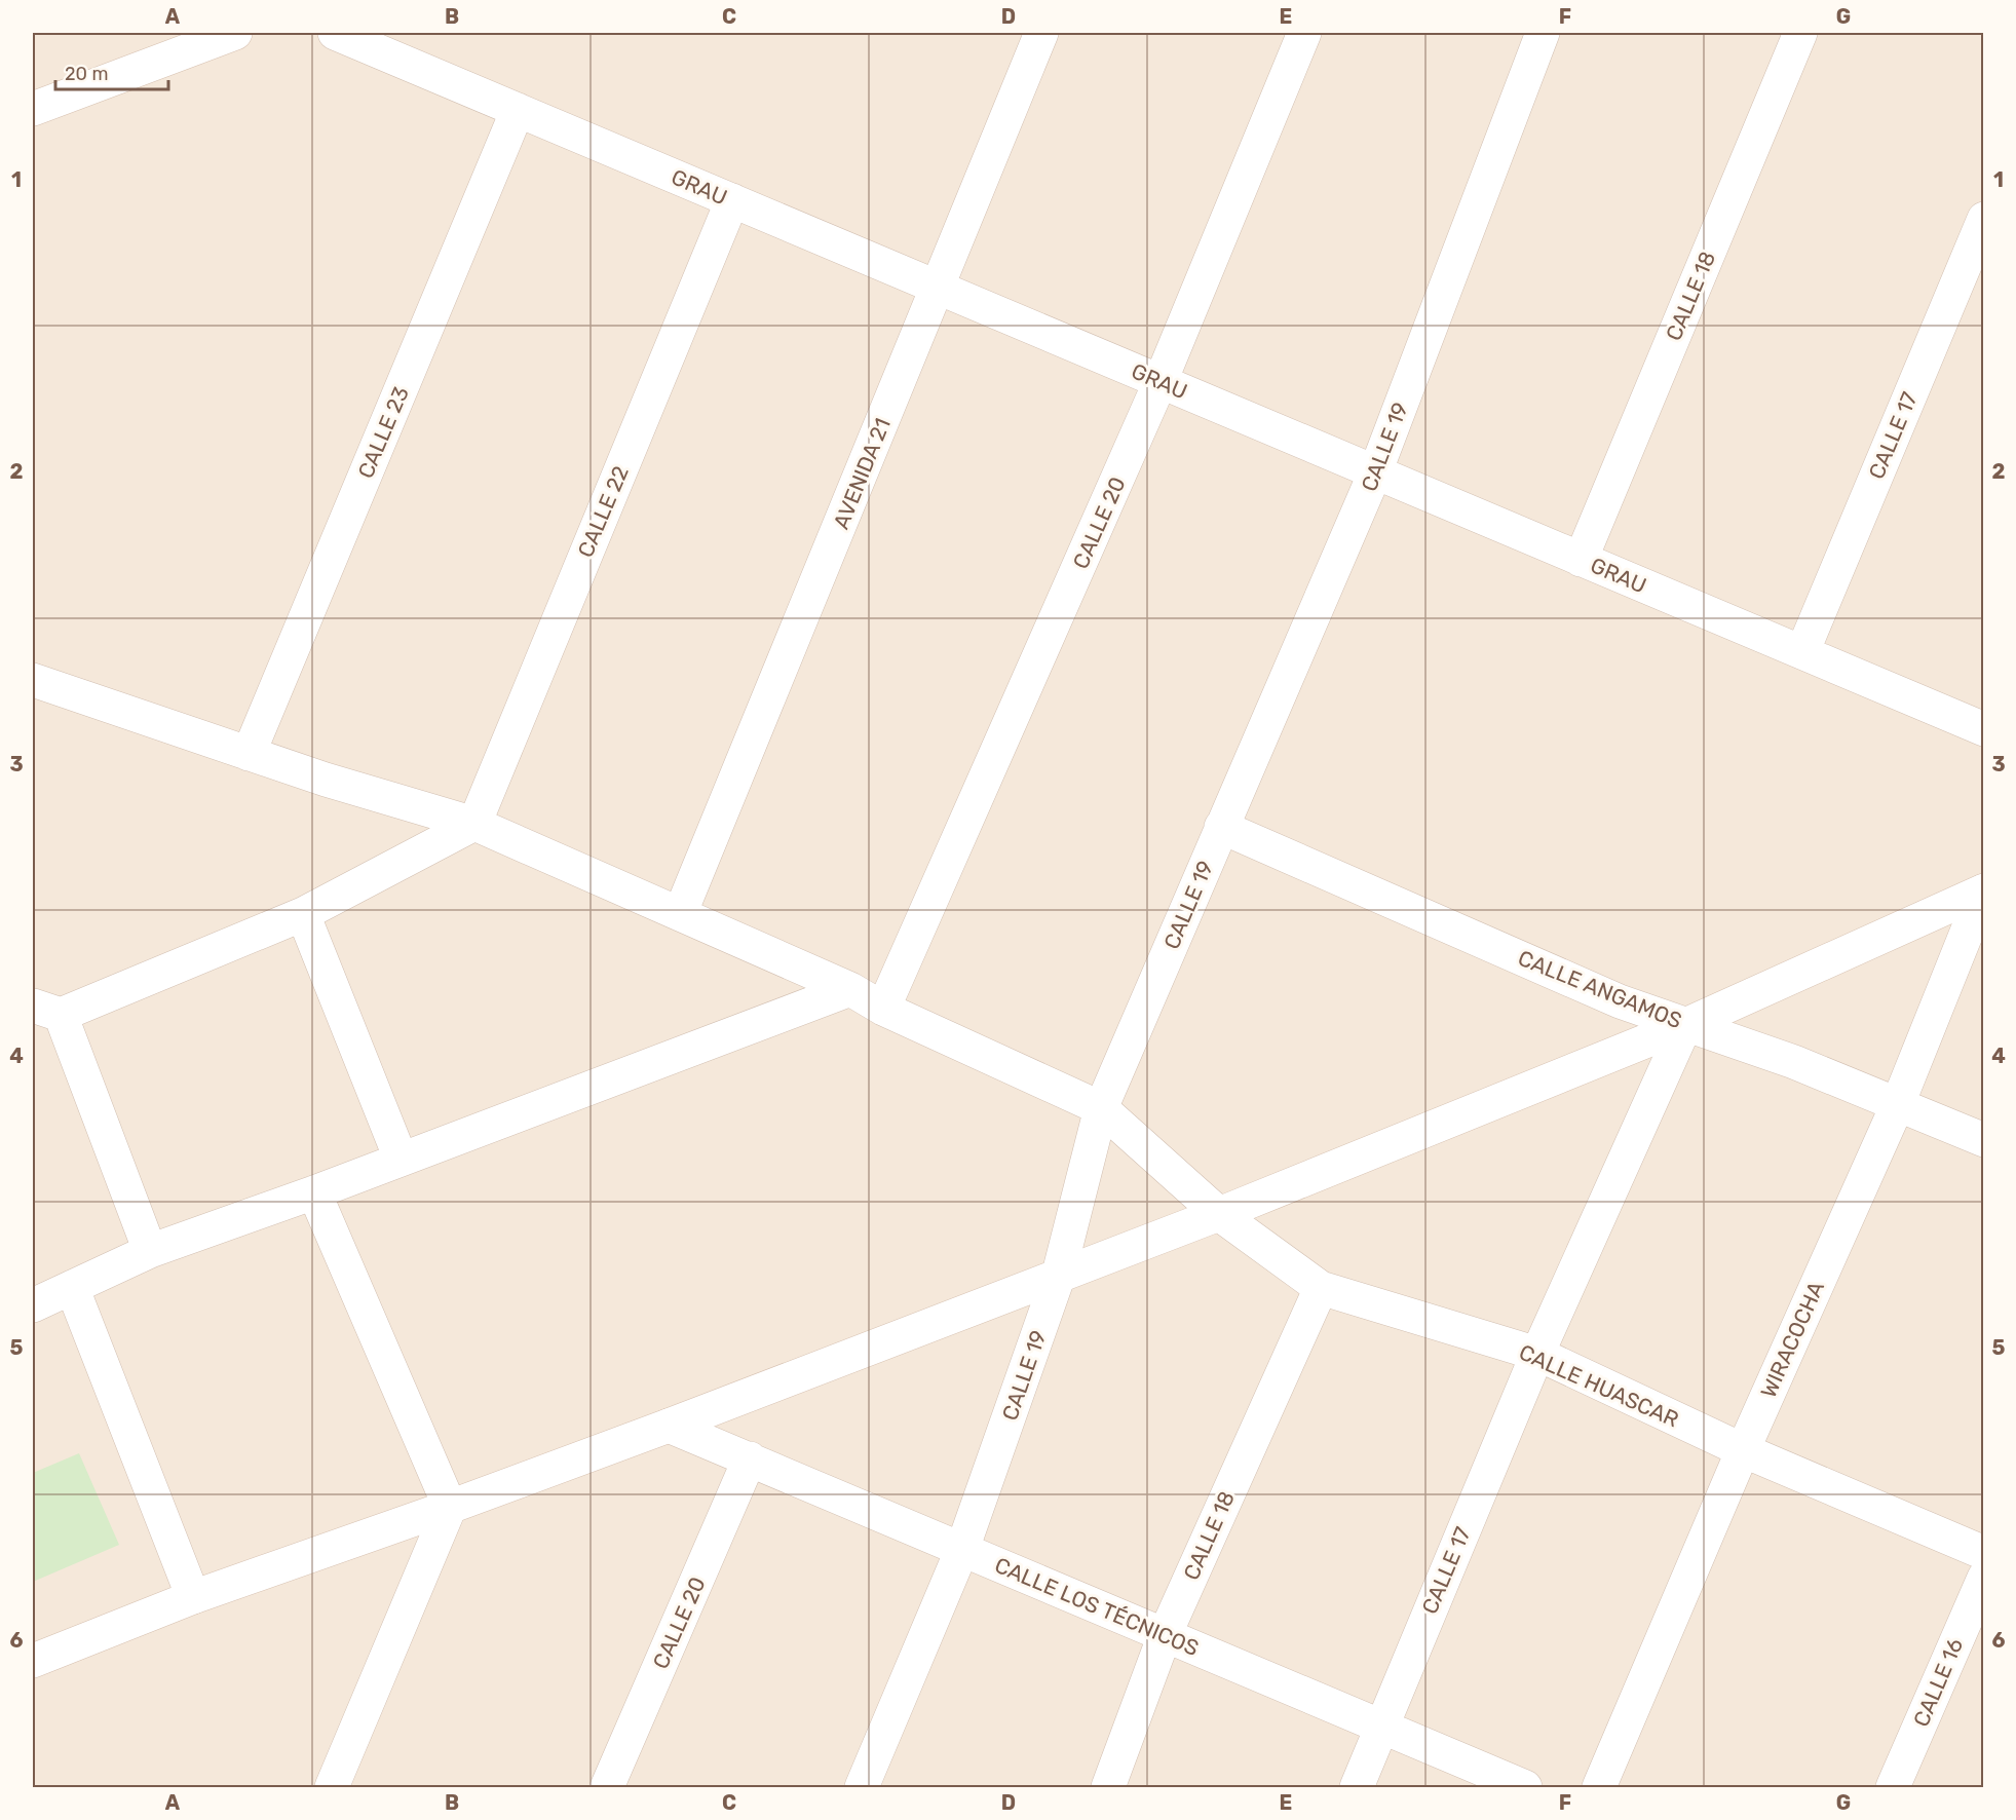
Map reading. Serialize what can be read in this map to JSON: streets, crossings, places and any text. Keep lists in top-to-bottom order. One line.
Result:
{"streets":{"street":["GRAU","CALLE 18","CALLE 23","CALLE 17","CALLE 19","AVENIDA 21","CALLE 22","CALLE 20","CALLE ANGAMOS","WIRACOCHA","CALLE HUASCAR","CALLE LOS TÉCNICOS","CALLE 16"]},"crossings":[["GRAU","CALLE 18"],["GRAU","CALLE 23"],["GRAU","CALLE 17"],["GRAU","CALLE 19"],["GRAU","AVENIDA 21"],["GRAU","CALLE 22"],["GRAU","CALLE 20"],["CALLE 18","CALLE HUASCAR"],["CALLE 18","CALLE LOS TÉCNICOS"],["CALLE 23","CALLE HUASCAR"],["CALLE 17","CALLE ANGAMOS"],["CALLE 17","CALLE HUASCAR"],["CALLE 17","CALLE LOS TÉCNICOS"],["CALLE 19","CALLE ANGAMOS"],["CALLE 19","CALLE HUASCAR"],["CALLE 19","CALLE LOS TÉCNICOS"],["AVENIDA 21","CALLE HUASCAR"],["CALLE 22","CALLE HUASCAR"],["CALLE 20","CALLE HUASCAR"],["CALLE 20","CALLE LOS TÉCNICOS"],["CALLE ANGAMOS","WIRACOCHA"],["WIRACOCHA","CALLE HUASCAR"]],"scale_bar":"20 m","grid":{"columns":["A","B","C","D","E","F","G"],"rows":["1","2","3","4","5","6"]}}
